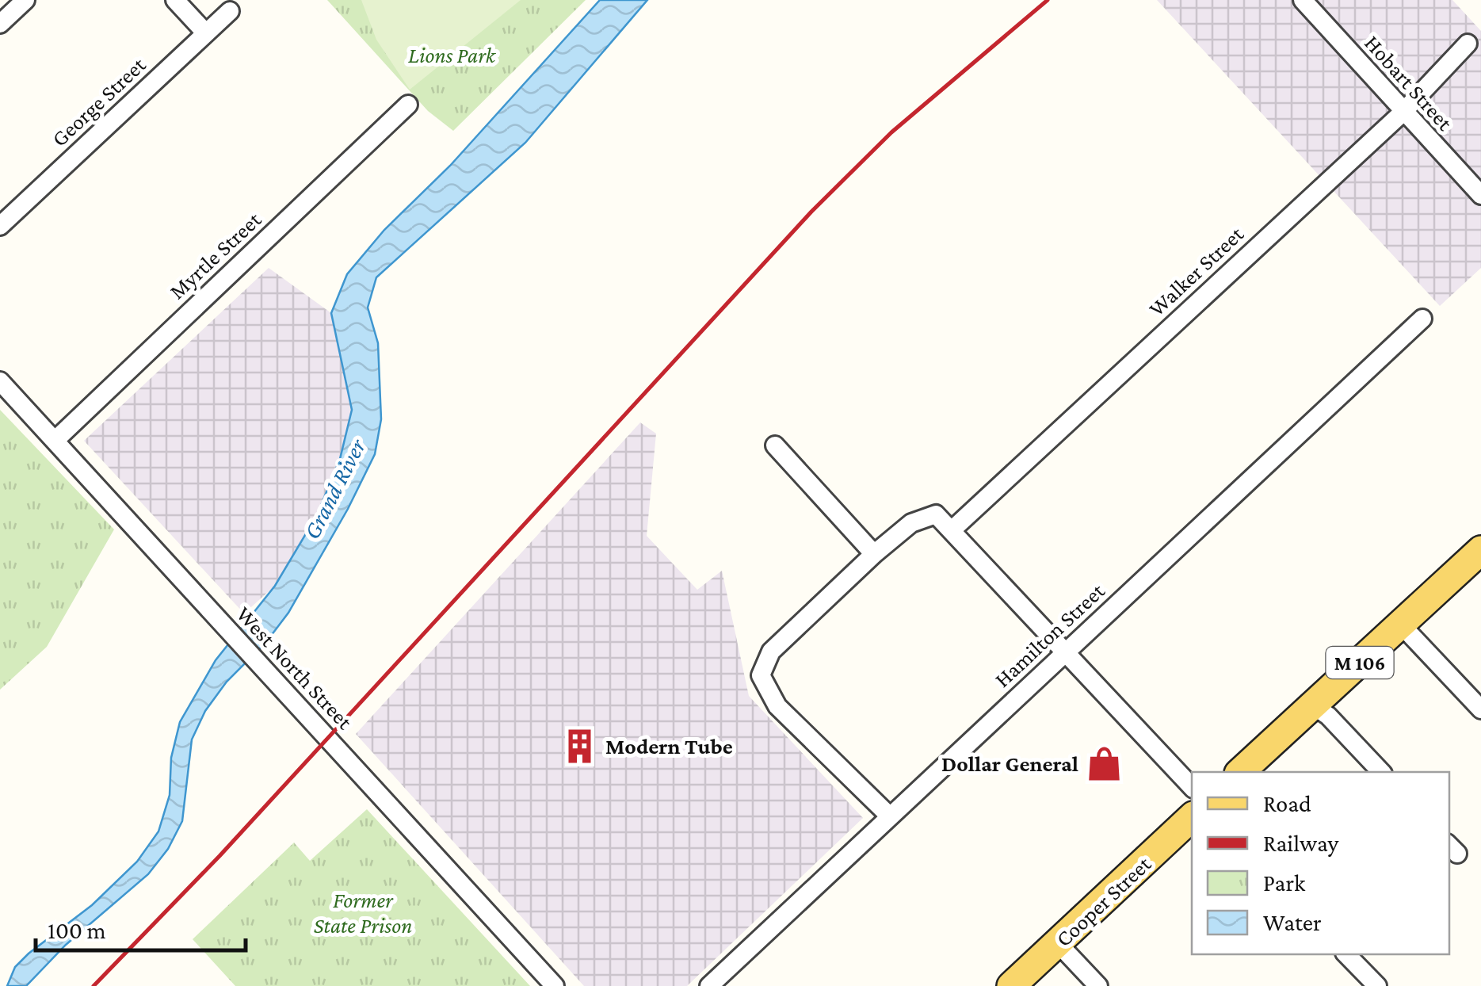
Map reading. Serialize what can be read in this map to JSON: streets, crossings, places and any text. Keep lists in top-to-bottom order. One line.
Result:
{"streets":{"main road":["M 106","Cooper Street"],"street":["Hobart Street","George Street","Myrtle Street","Walker Street","Hamilton Street","West North Street"]},"crossings":[["Hobart Street","Walker Street"],["Myrtle Street","West North Street"]],"water":["Grand River"],"parks":["Lions Park","Former State Prison"],"places":{"building":["Modern Tube"],"shop":["Dollar General"]},"legend":["Road","Railway","Park","Water"],"scale_bar":"100 m"}
